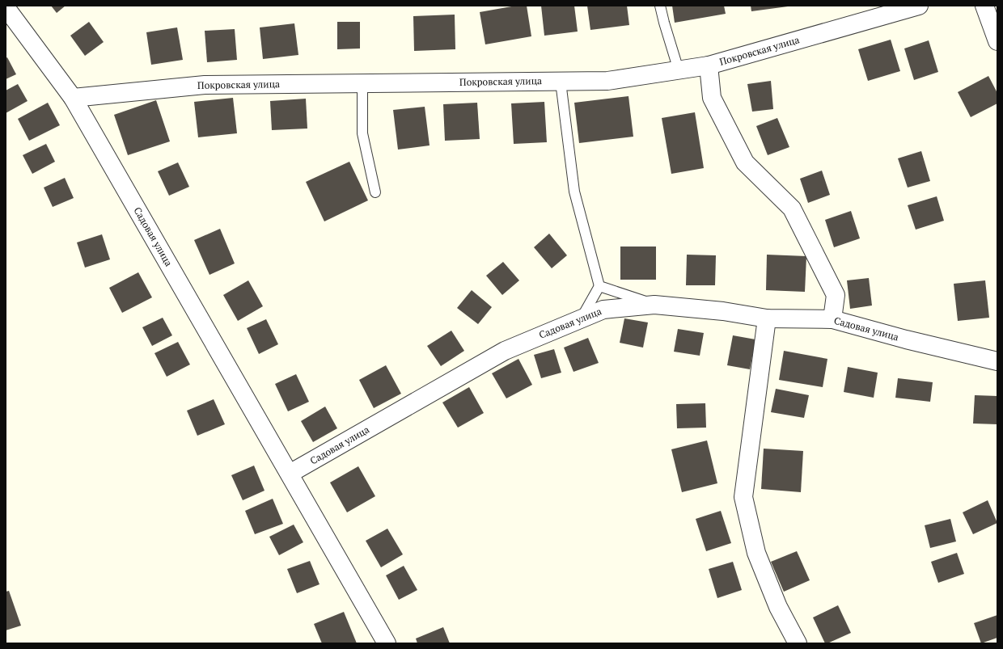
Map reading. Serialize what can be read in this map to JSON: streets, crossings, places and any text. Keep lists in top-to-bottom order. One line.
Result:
{"streets":{"street":["Покровская улица","Садовая улица"]},"crossings":[["Покровская улица","Садовая улица"]]}
